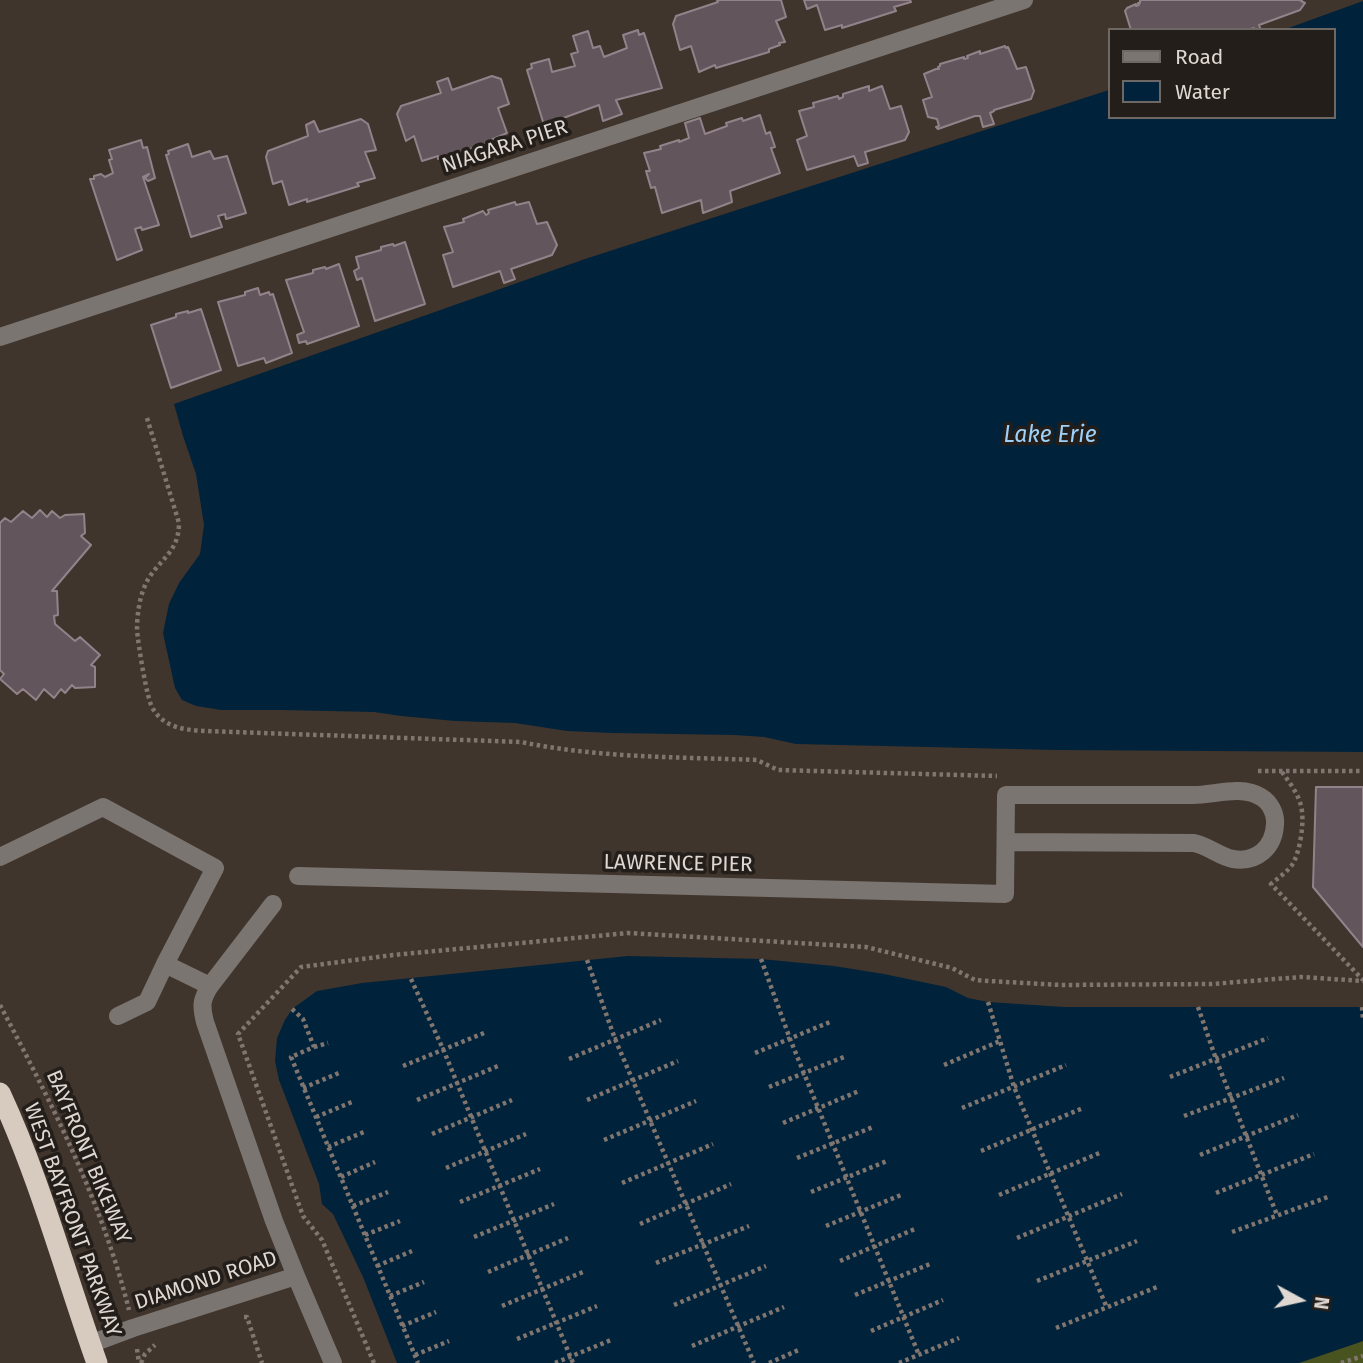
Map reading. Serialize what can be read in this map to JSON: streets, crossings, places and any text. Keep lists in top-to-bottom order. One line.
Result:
{"streets":{"highway":["WEST BAYFRONT PARKWAY"],"street":["NIAGARA PIER","LAWRENCE PIER","DIAMOND ROAD"],"path":["BAYFRONT BIKEWAY"]},"crossings":[["BAYFRONT BIKEWAY","DIAMOND ROAD"],["WEST BAYFRONT PARKWAY","DIAMOND ROAD"]],"water":["Lake Erie"],"legend":["Road","Water"],"north":"right"}
